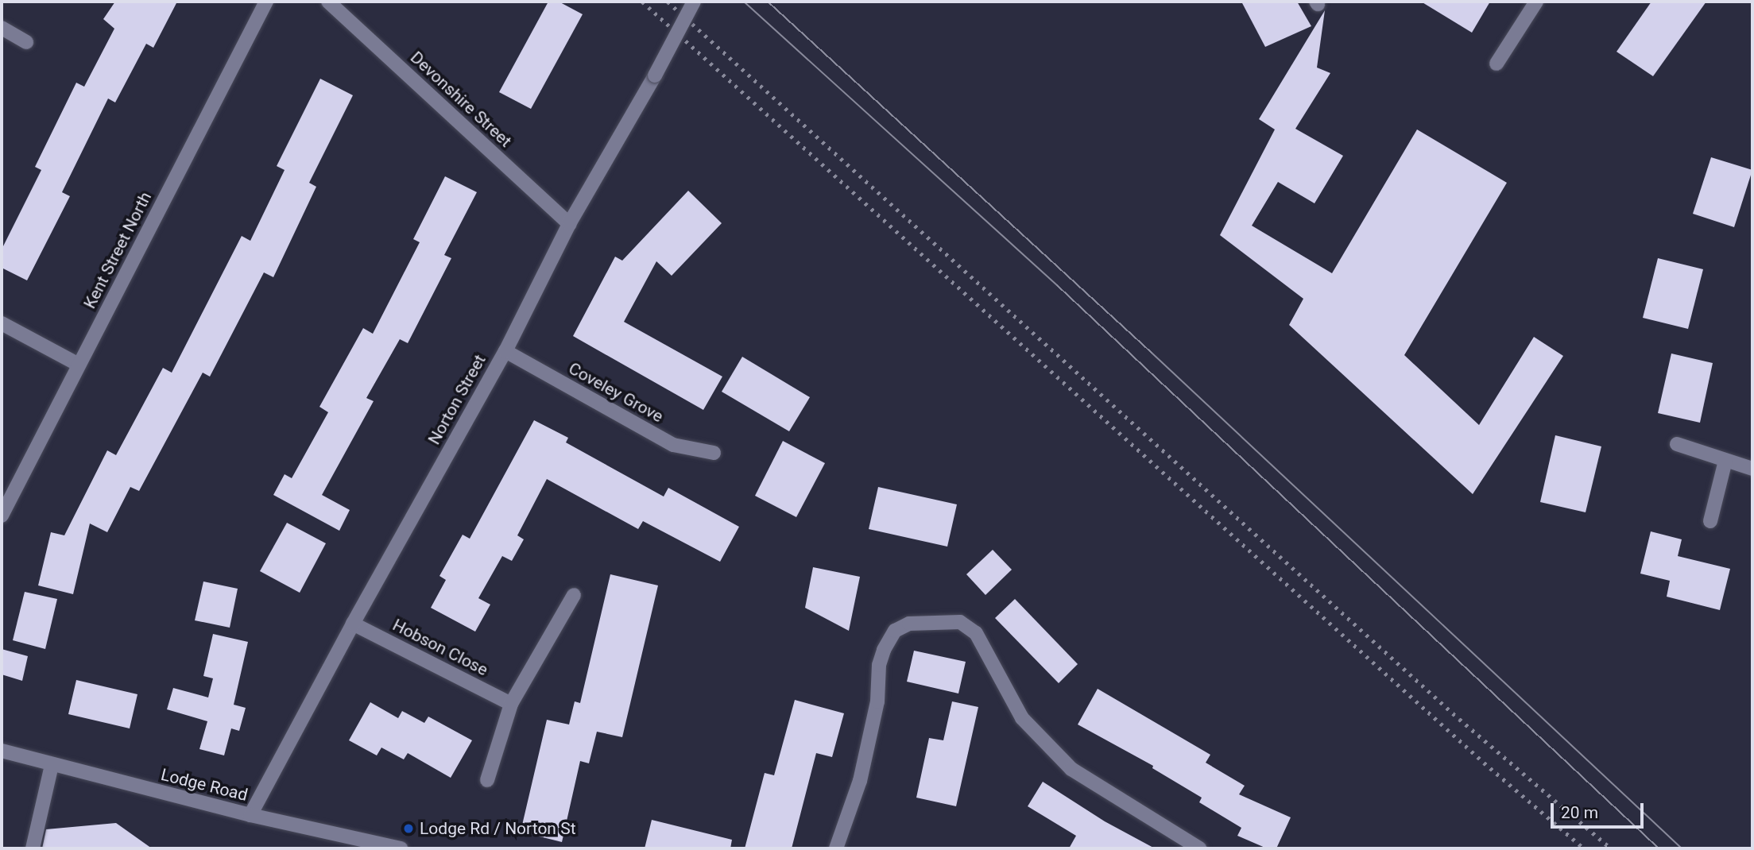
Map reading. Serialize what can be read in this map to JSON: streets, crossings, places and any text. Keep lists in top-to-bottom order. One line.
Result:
{"streets":{"street":["Devonshire Street","Kent Street North","Coveley Grove","Norton Street","Hobson Close","Lodge Road"]},"crossings":[["Devonshire Street","Norton Street"],["Coveley Grove","Norton Street"],["Norton Street","Hobson Close"],["Norton Street","Lodge Road"]],"places":["Lodge Rd / Norton St"],"scale_bar":"20 m"}
